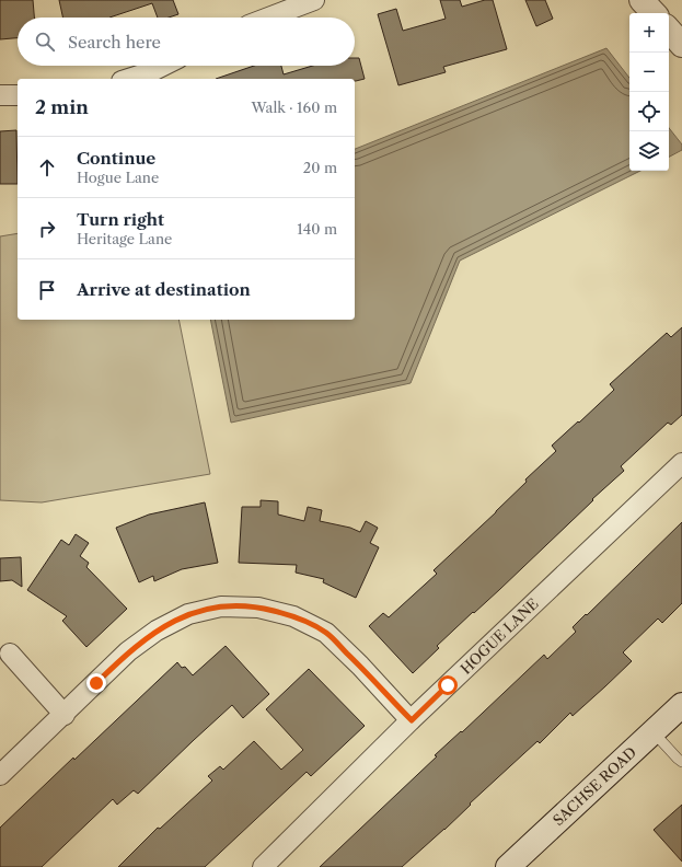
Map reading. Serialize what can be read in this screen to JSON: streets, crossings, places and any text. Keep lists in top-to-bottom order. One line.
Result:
{"streets":{"main road":["SACHSE ROAD"],"street":["HOGUE LANE"]},"page":{"map_buttons":["+","−"],"search":"Search here","heading":["2 min","Walk · 160 m"],"list":[["Continue","Hogue Lane","20 m"],["Turn right","Heritage Lane","140 m"],"Arrive at destination"]}}
